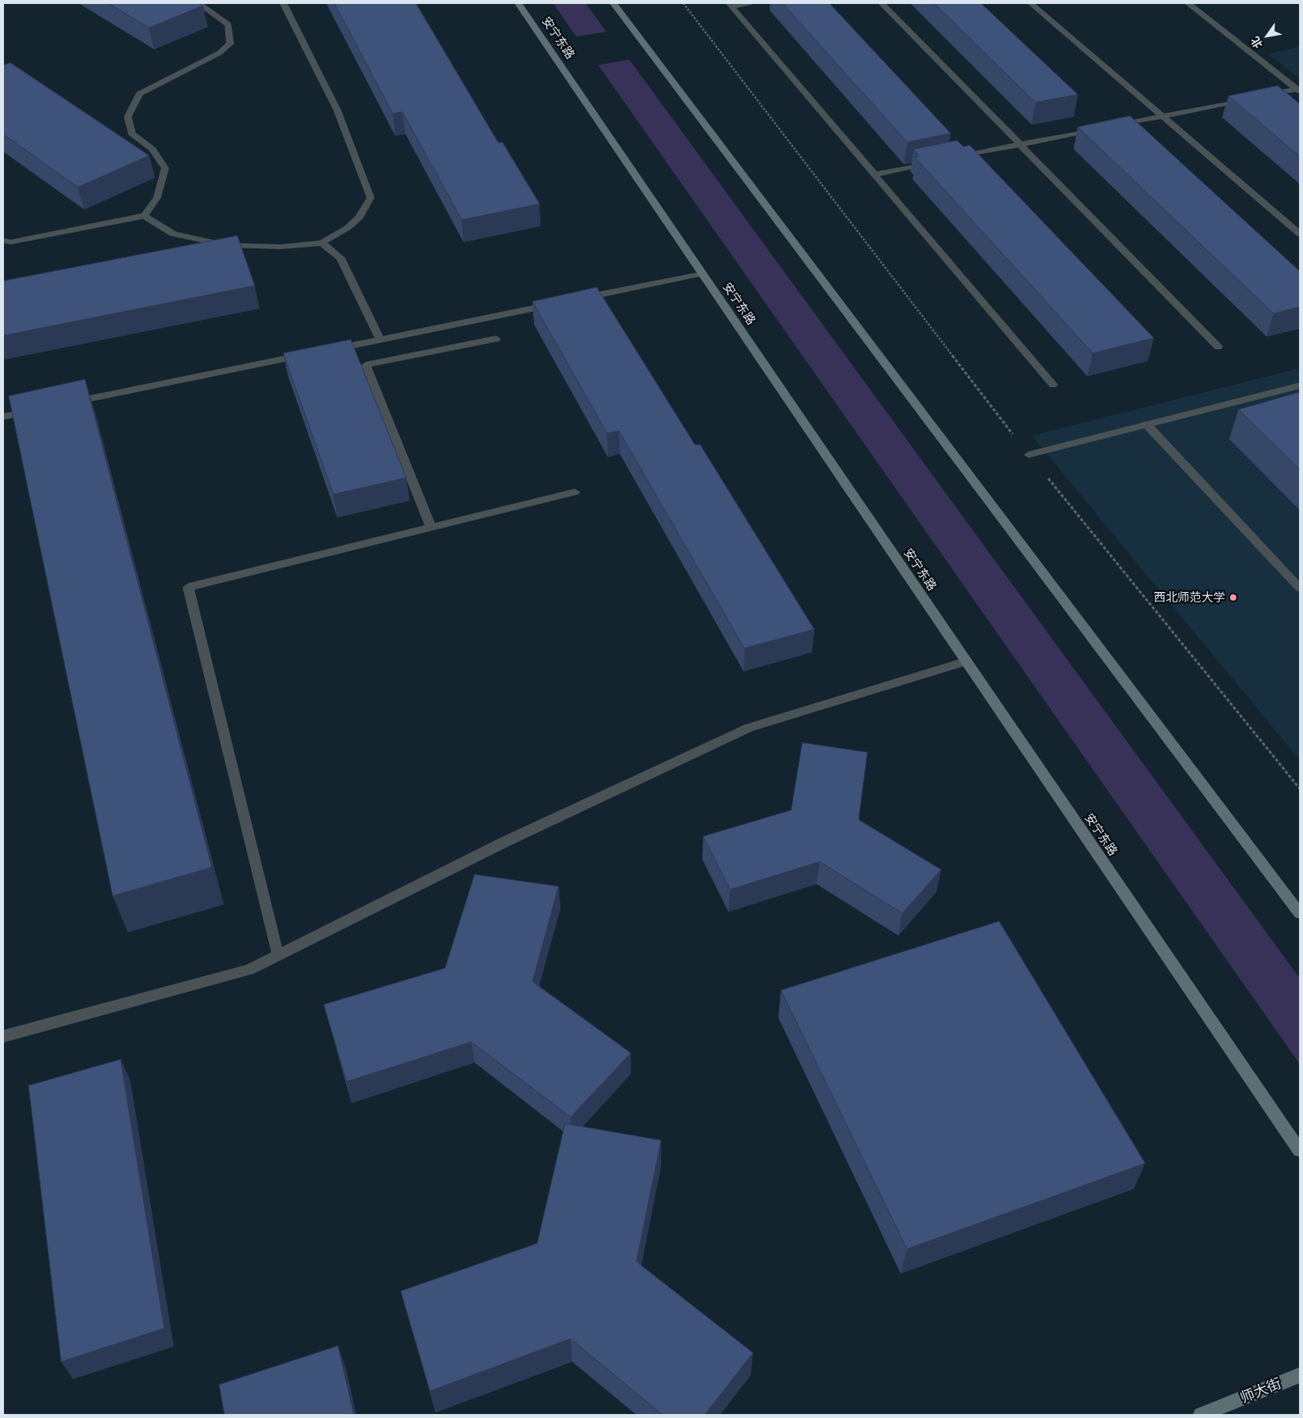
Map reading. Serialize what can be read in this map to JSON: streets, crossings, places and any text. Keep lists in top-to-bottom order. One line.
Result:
{"streets":{"main road":["安宁东路","师大街"]},"places":["西北师范大学"],"north":"bottom left"}
